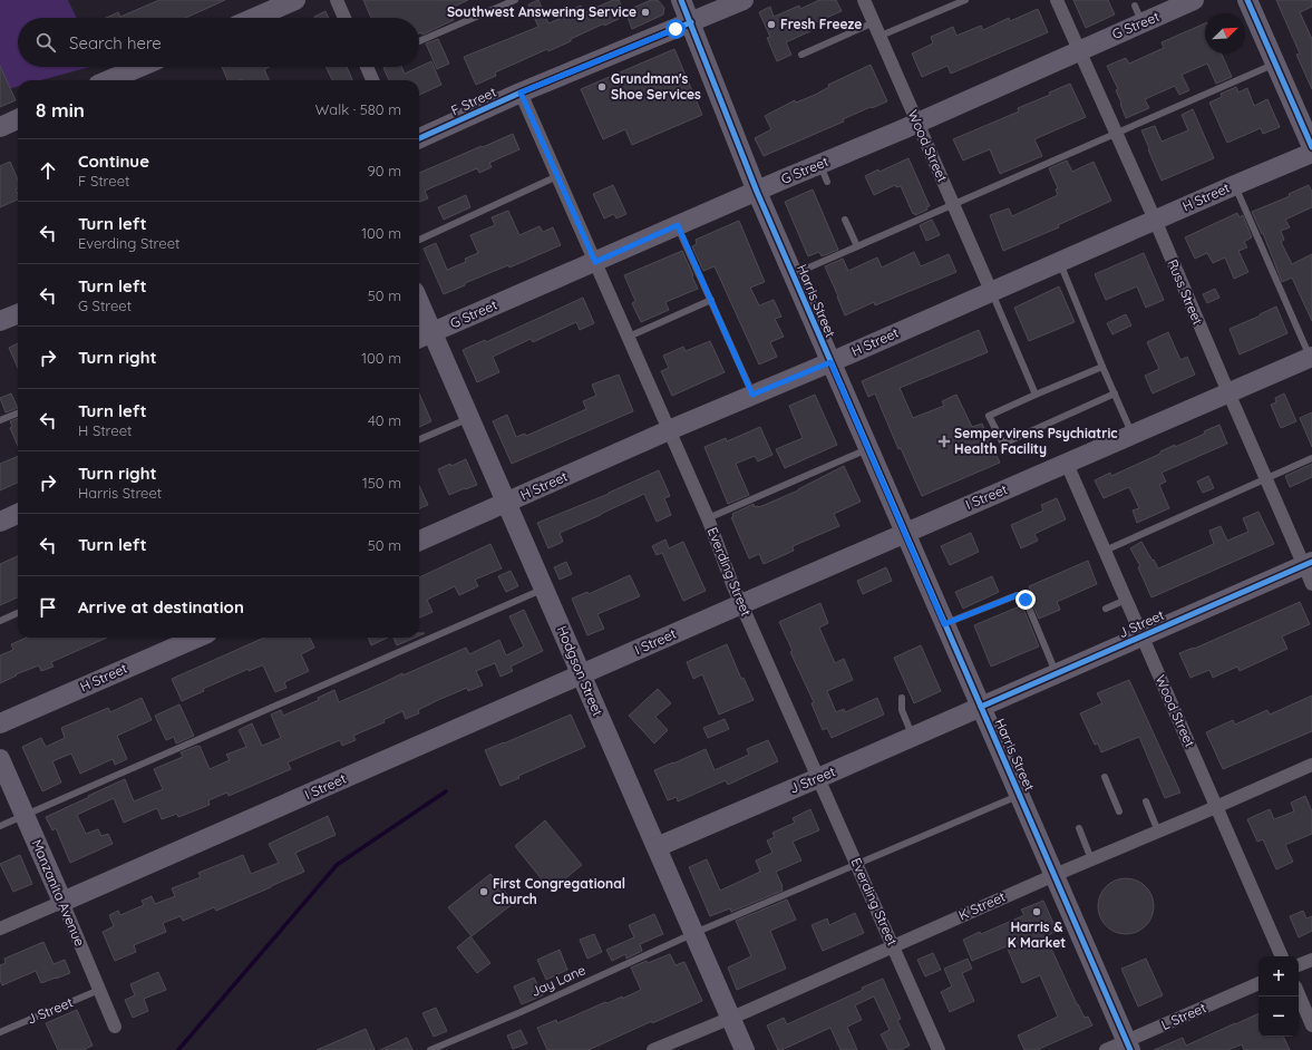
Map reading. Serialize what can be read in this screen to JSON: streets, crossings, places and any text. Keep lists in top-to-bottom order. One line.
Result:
{"streets":{"street":["G Street","F Street","Wood Street","H Street","Russ Street","Harris Street","I Street","Everding Street","J Street","Hodgson Street","Manzanita Avenue","K Street","L Street"],"lane":["Jay Lane"]},"crossings":[["G Street","Wood Street"],["G Street","Russ Street"],["G Street","Harris Street"],["G Street","Everding Street"],["G Street","Hodgson Street"],["F Street","Harris Street"],["F Street","Everding Street"],["Wood Street","H Street"],["Wood Street","I Street"],["Wood Street","J Street"],["Wood Street","K Street"],["H Street","Russ Street"],["H Street","Harris Street"],["H Street","Everding Street"],["H Street","Hodgson Street"],["Russ Street","I Street"],["Russ Street","J Street"],["Harris Street","I Street"],["Harris Street","J Street"],["Harris Street","K Street"],["Harris Street","Jay Lane"],["Harris Street","L Street"],["I Street","Everding Street"],["I Street","Hodgson Street"],["I Street","Manzanita Avenue"],["Everding Street","J Street"],["Everding Street","K Street"],["Everding Street","Jay Lane"],["J Street","Hodgson Street"],["J Street","Manzanita Avenue"],["Hodgson Street","K Street"],["Hodgson Street","Jay Lane"]],"places":{"other":["Southwest Answering Service","Fresh Freeze","Grundman's Shoe Services","First Congregational Church","Harris & K Market"],"health":["Sempervirens Psychiatric Health Facility"]},"north":"top right","page":{"search":"Search here","heading":["8 min","Walk · 580 m"],"list":[["Continue","F Street","90 m"],["Turn left","Everding Street","100 m"],["Turn left","G Street","50 m"],["Turn right","100 m"],["Turn left","H Street","40 m"],["Turn right","Harris Street","150 m"],["Turn left","50 m"],"Arrive at destination"],"map_buttons":["+","−"]}}
